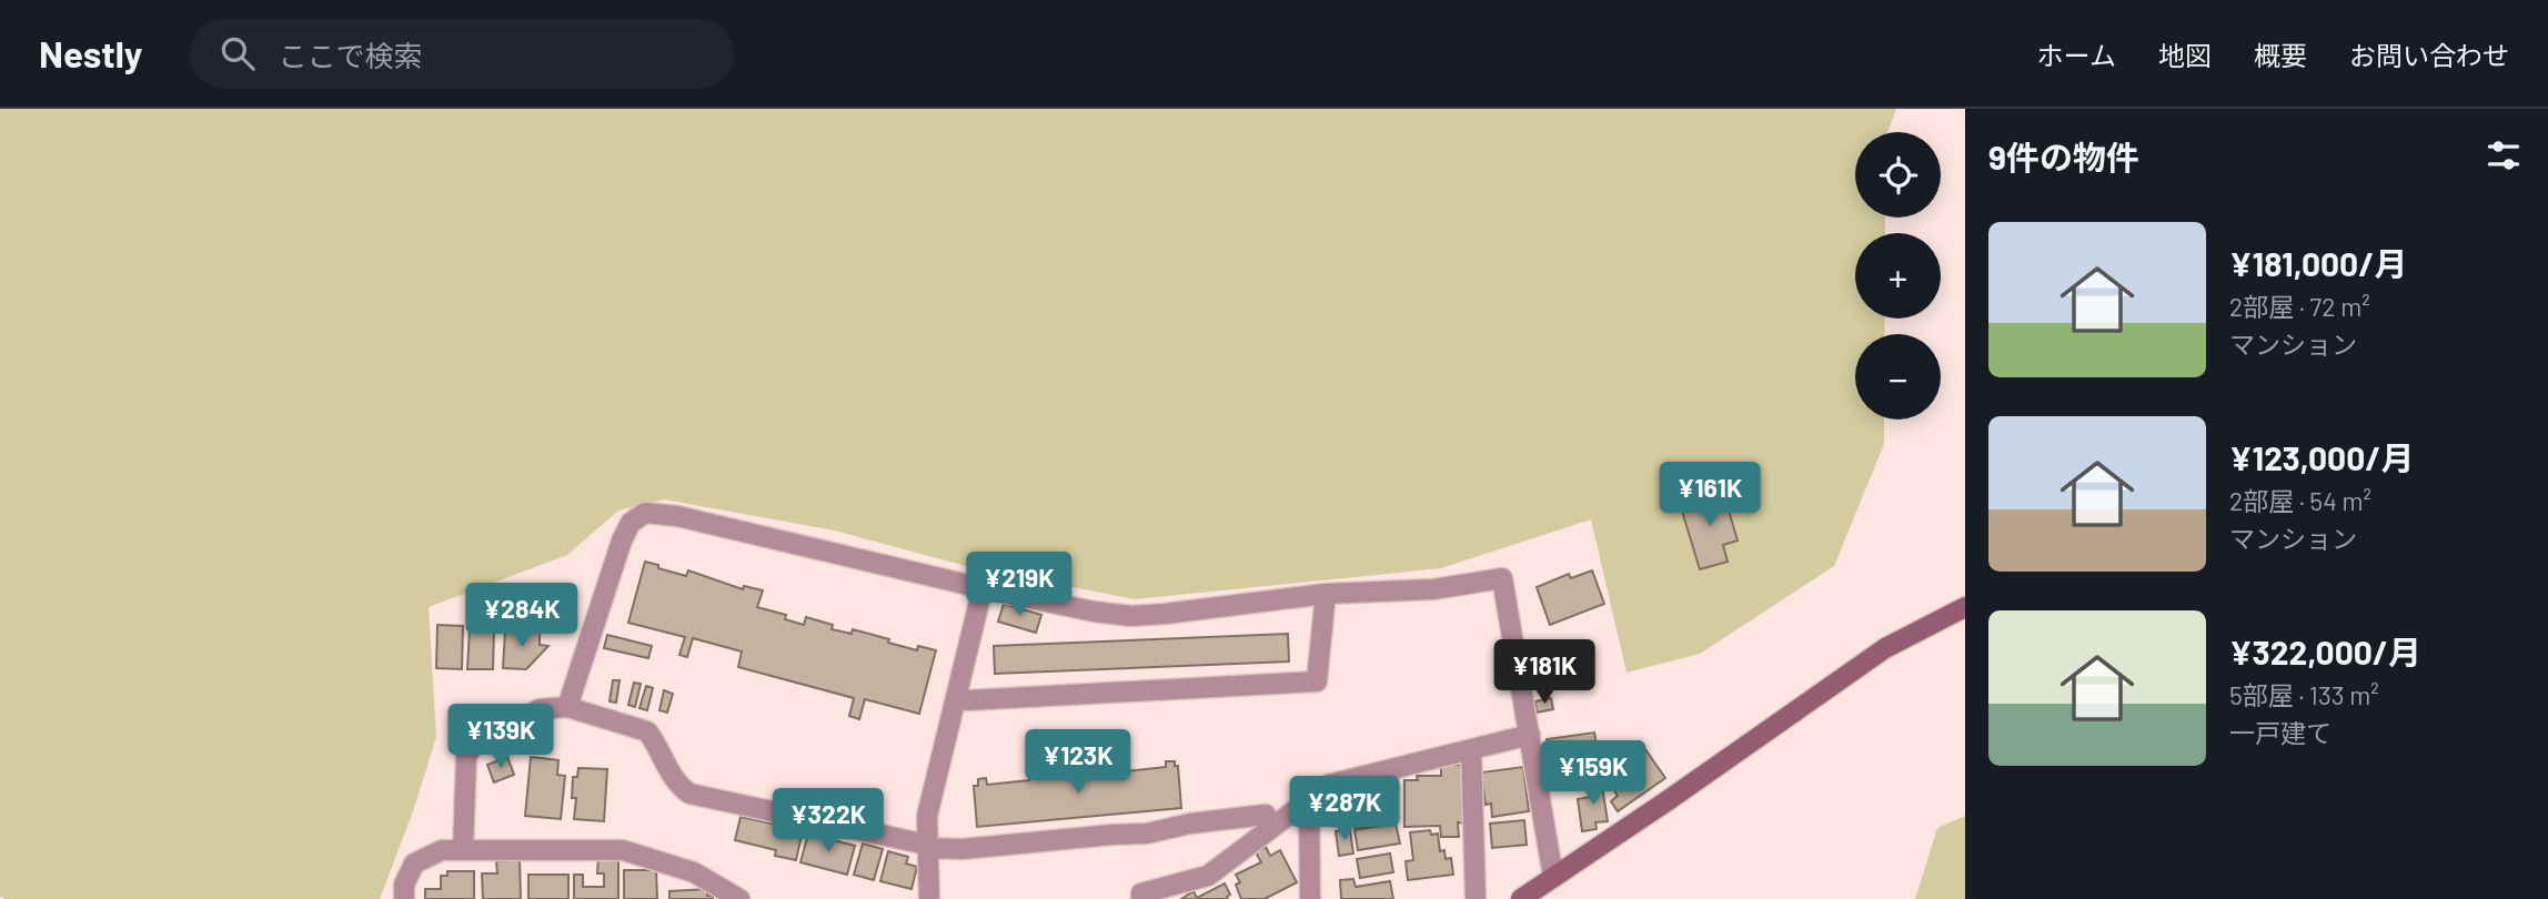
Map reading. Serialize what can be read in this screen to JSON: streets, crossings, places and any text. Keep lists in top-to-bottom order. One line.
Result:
{"page":{"header":"Nestly","search":"ここで検索","nav":["ホーム","地図","概要","お問い合わせ"],"heading":"9件の物件","map_buttons":["+","−"],"list":[{"name":"¥181,000/月","note":"2部屋 · 72 m² · マンション"},{"name":"¥123,000/月","note":"2部屋 · 54 m² · マンション"},{"name":"¥322,000/月","note":"5部屋 · 133 m² · 一戸建て"}],"price":["¥161K","¥219K","¥284K","¥181K","¥139K","¥123K","¥159K","¥287K","¥322K"]}}
